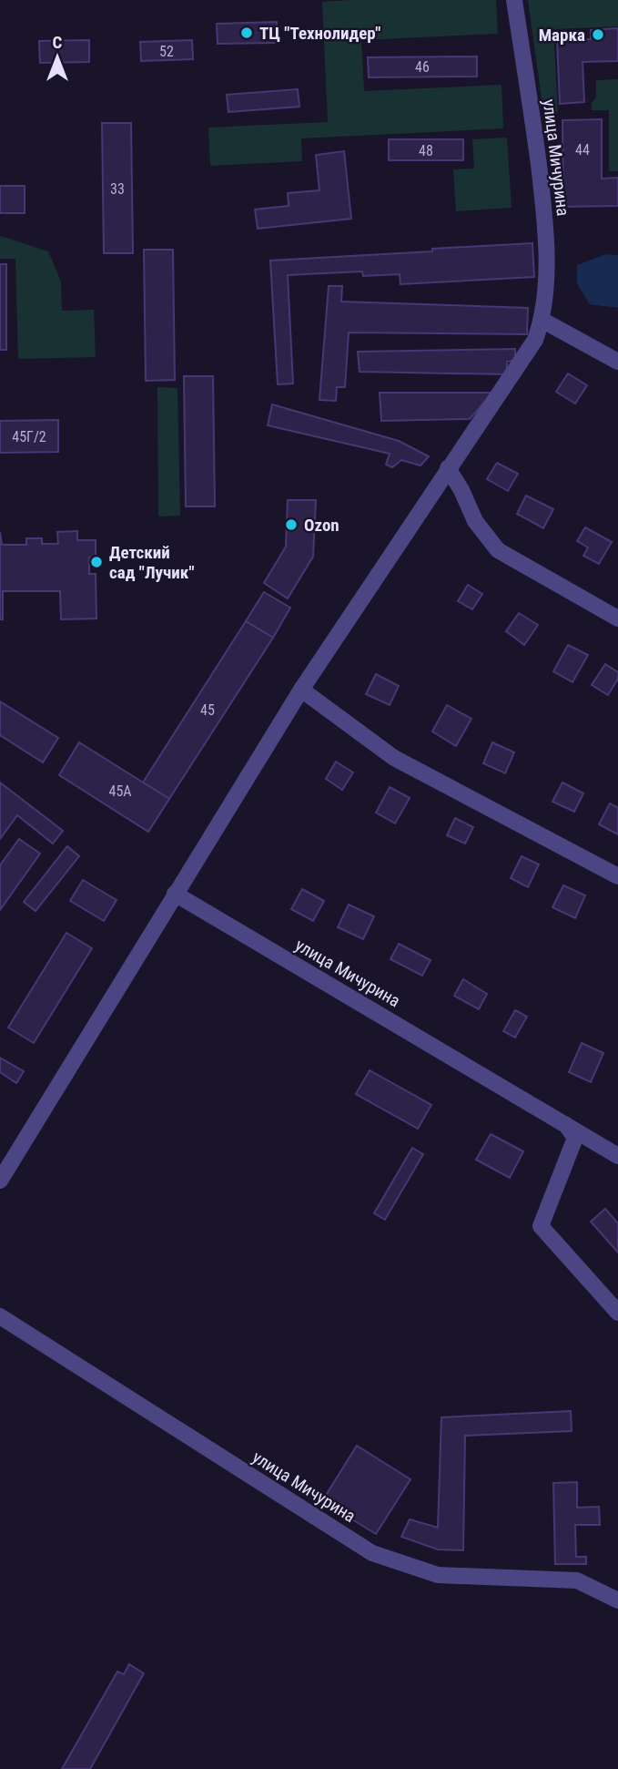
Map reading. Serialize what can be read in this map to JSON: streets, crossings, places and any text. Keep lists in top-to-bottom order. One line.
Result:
{"streets":{"street":["улица Мичурина"]},"places":["ТЦ \"Технолидер\"","Марка","Ozon","Детский сад \"Лучик\""],"house_numbers":["52","46","44","48","33","45Г/2","45","45А"],"north":"top"}
